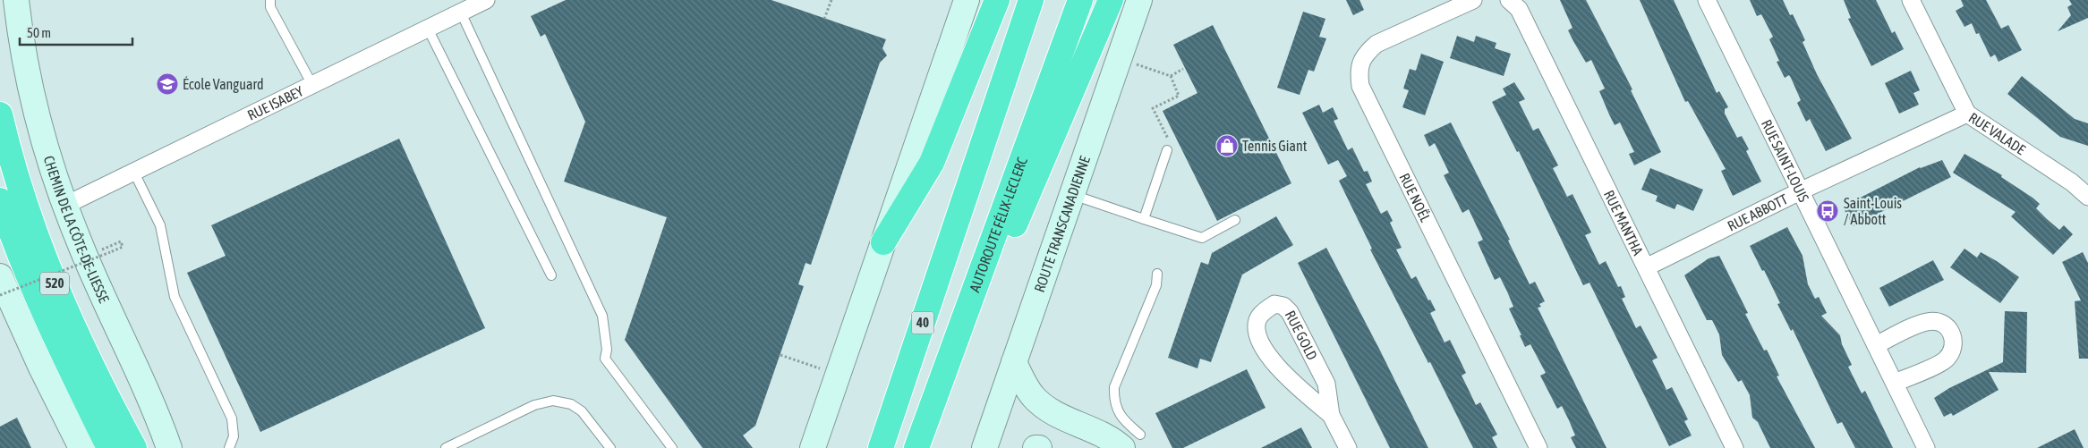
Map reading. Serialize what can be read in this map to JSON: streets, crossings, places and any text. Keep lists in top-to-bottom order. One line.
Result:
{"streets":{"highway":["AUTOROUTE FÉLIX-LECLERC","520","40"],"main road":["ROUTE TRANSCANADIENNE","CHEMIN DE LA CÔTE-DE-LIESSE"],"street":["RUE ISABEY","RUE VALADE","RUE SAINT-LOUIS","RUE NOËL","RUE ABBOTT","RUE MANTHA","RUE GOLD"]},"crossings":[["RUE ISABEY","CHEMIN DE LA CÔTE-DE-LIESSE"],["RUE VALADE","RUE ABBOTT"],["RUE SAINT-LOUIS","RUE ABBOTT"],["RUE ABBOTT","RUE MANTHA"]],"places":{"school or university":["École Vanguard"],"shop":["Tennis Giant"],"bus stop":["Saint-Louis / Abbott"]},"scale_bar":"50 m"}
